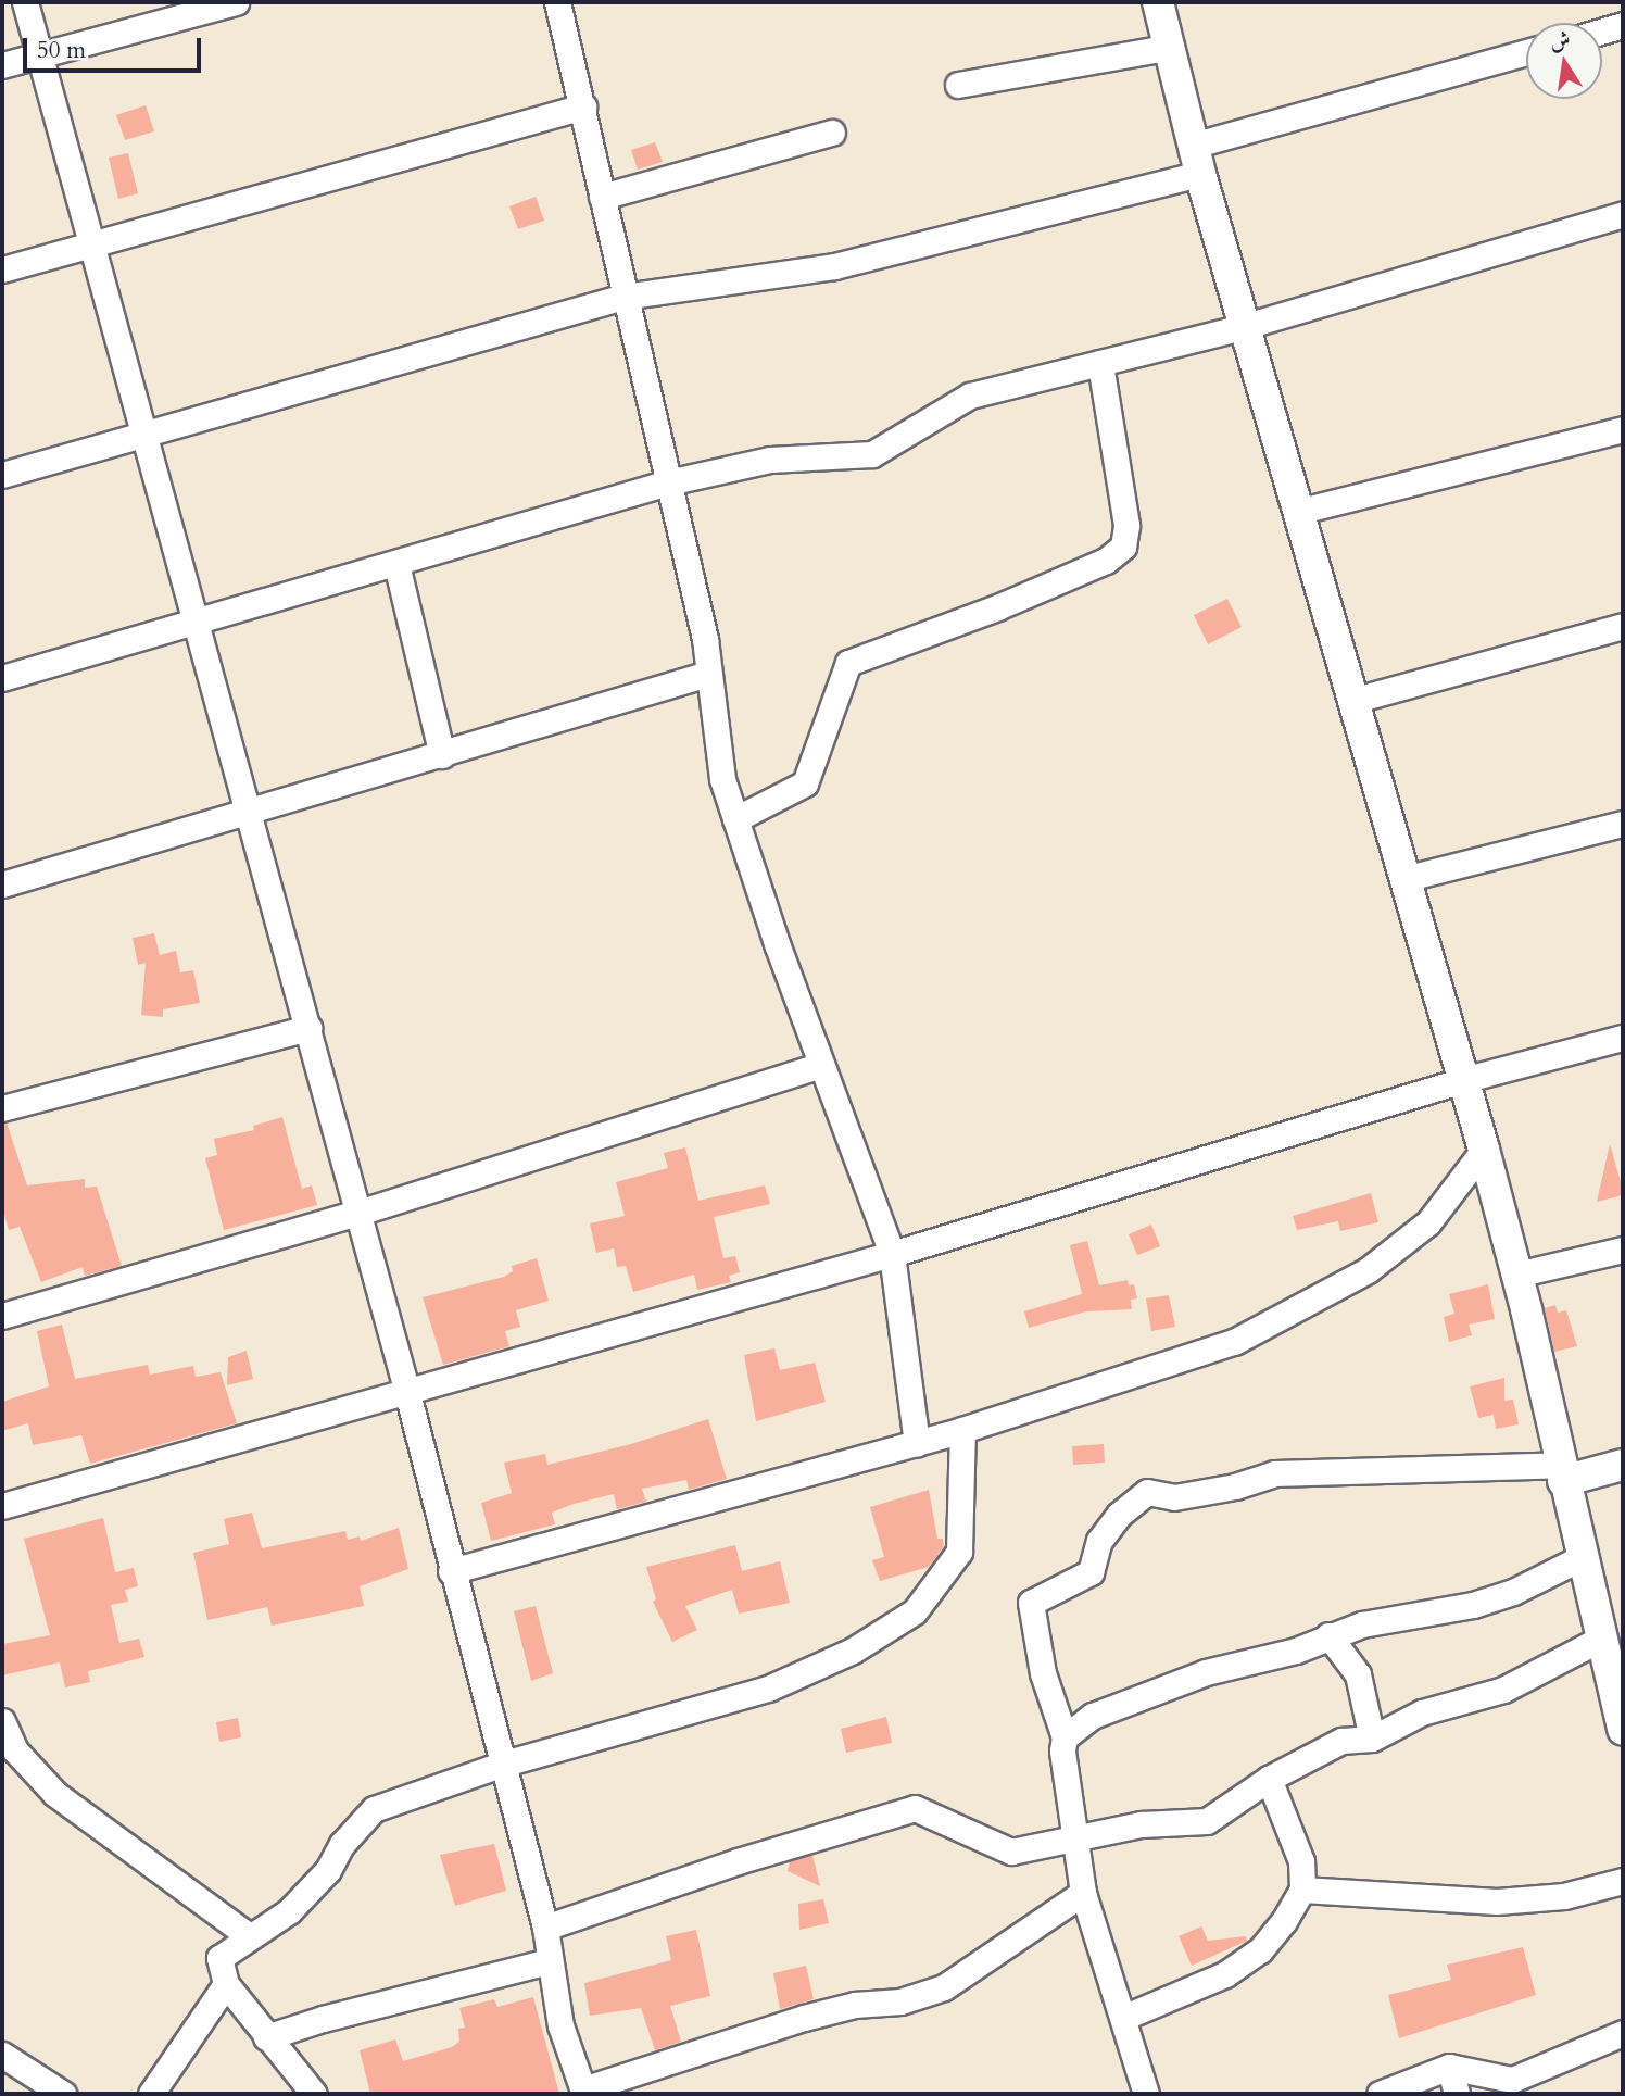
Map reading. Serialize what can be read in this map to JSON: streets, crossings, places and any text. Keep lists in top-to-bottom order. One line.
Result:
{"scale_bar":"50 m","north":"top"}
